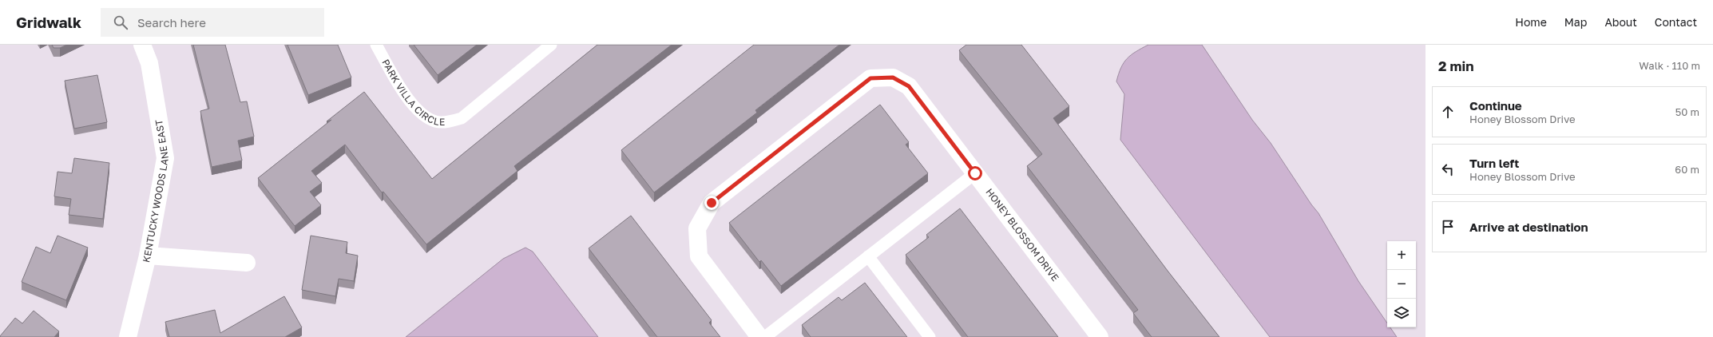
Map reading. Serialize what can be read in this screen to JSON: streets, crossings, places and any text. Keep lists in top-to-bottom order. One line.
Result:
{"streets":{"street":["KENTUCKY WOODS LANE EAST","HONEY BLOSSOM DRIVE"],"lane":["PARK VILLA CIRCLE"]},"page":{"header":"Gridwalk","search":"Search here","nav":["Home","Map","About","Contact"],"heading":["2 min","Walk · 110 m"],"list":[["Continue","Honey Blossom Drive","50 m"],["Turn left","Honey Blossom Drive","60 m"],"Arrive at destination"],"map_buttons":["+","−"]}}
